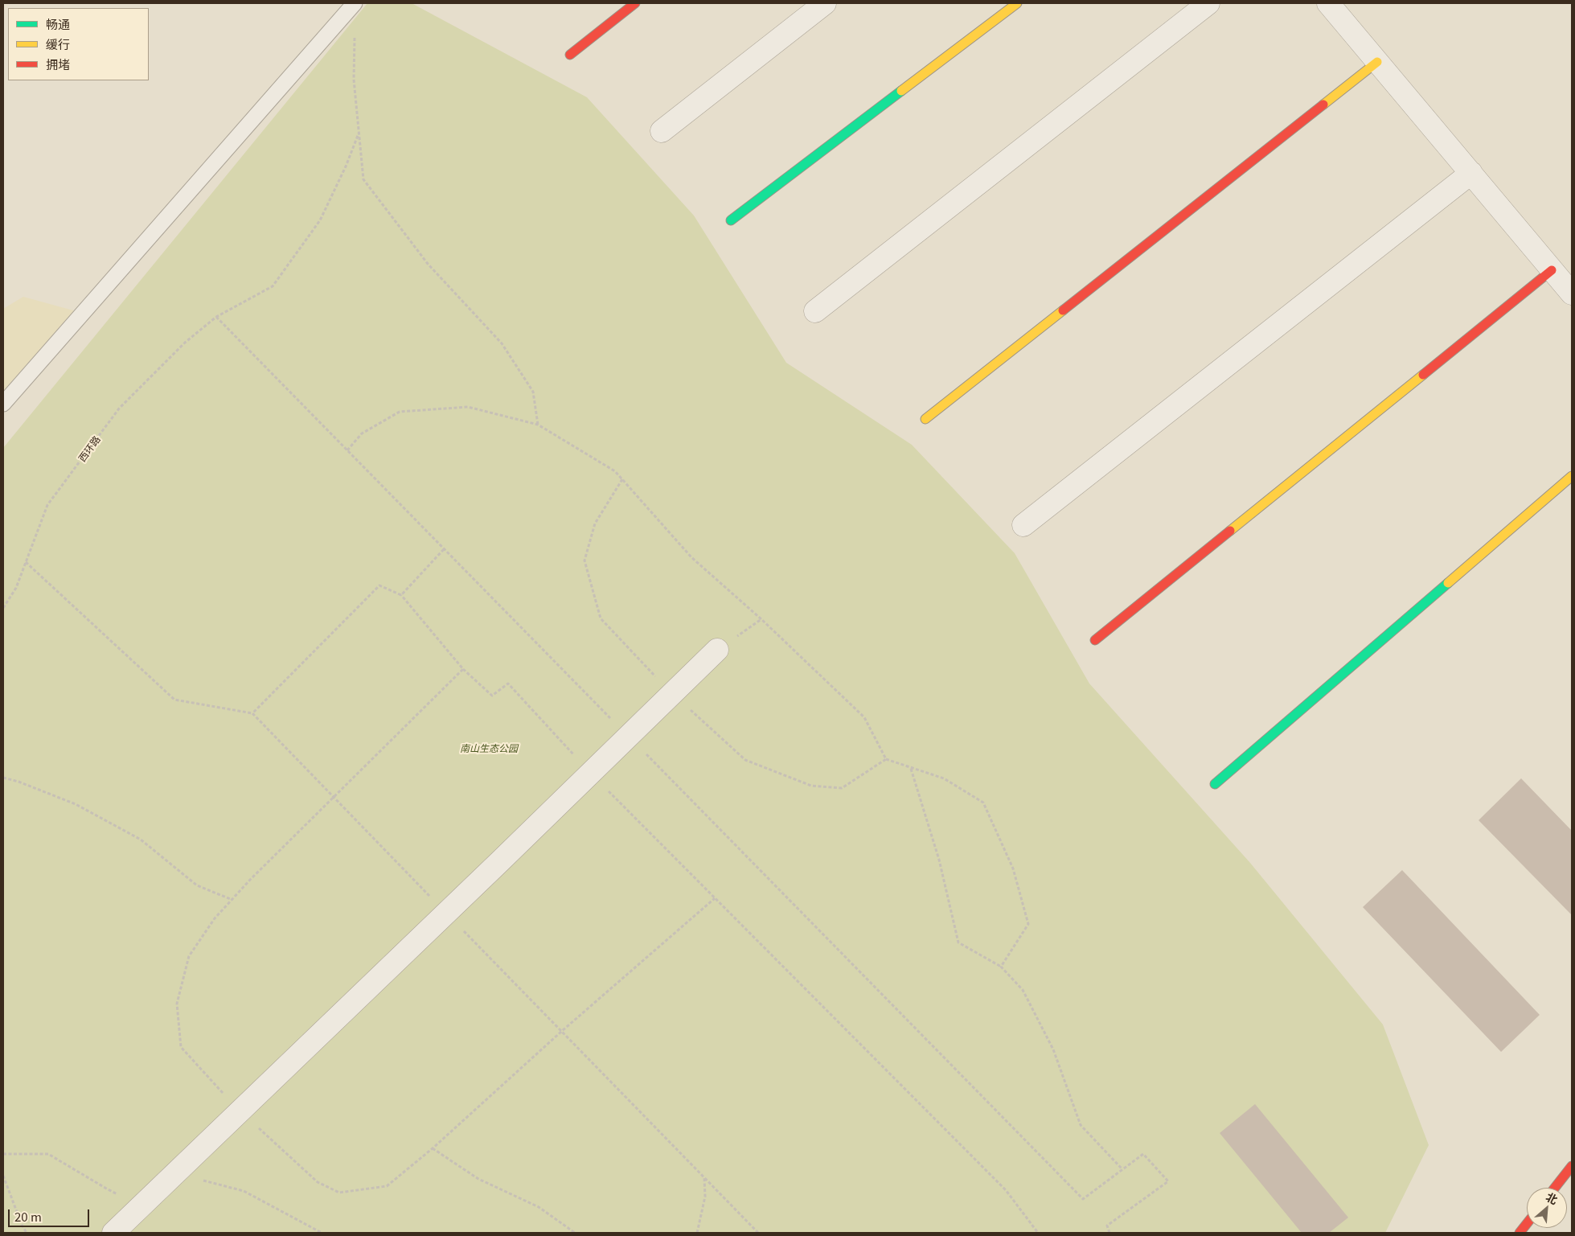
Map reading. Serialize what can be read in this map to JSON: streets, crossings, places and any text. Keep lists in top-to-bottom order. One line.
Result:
{"streets":{"path":["西环路"]},"parks":["南山生态公园"],"legend":["畅通","缓行","拥堵"],"scale_bar":"20 m","north":"top right"}
